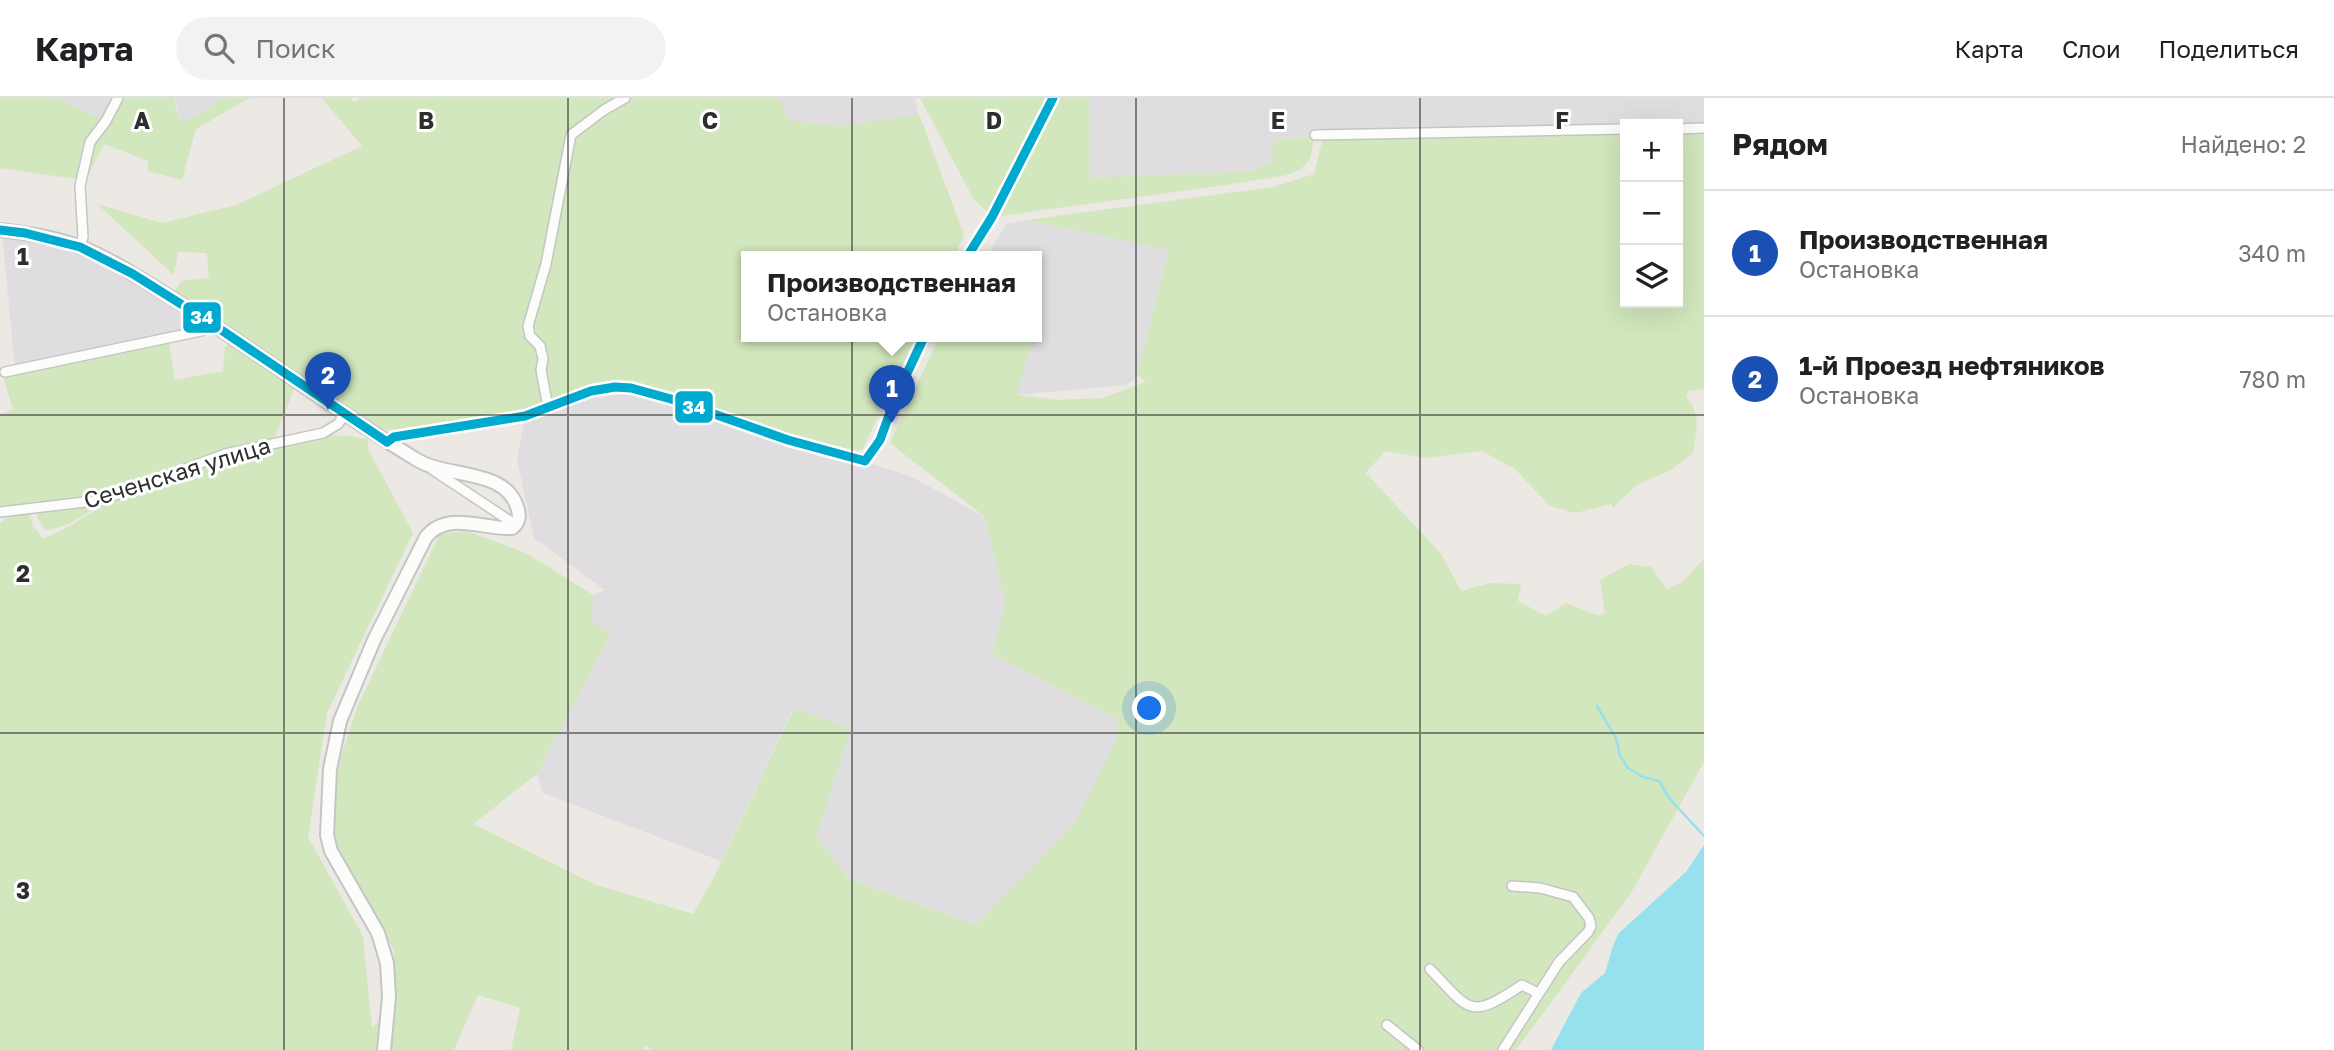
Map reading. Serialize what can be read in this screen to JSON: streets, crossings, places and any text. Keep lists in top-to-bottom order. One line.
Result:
{"streets":{"street":["Сеченская улица"]},"lines":["transit line 34"],"page":{"header":"Карта","search":"Поиск","nav":["Карта","Слои","Поделиться"],"heading":["Рядом","Найдено: 2"],"map_buttons":["+","−"],"list":[{"mark":"1","name":"Производственная","note":"Остановка","value":"340 m"},{"mark":"2","name":"1-й Проезд нефтяников","note":"Остановка","value":"780 m"}],"popup":["Производственная","Остановка"],"pins":["2","1"]},"grid":{"columns":["A","B","C","D","E","F"],"rows":["1","2","3"]}}
